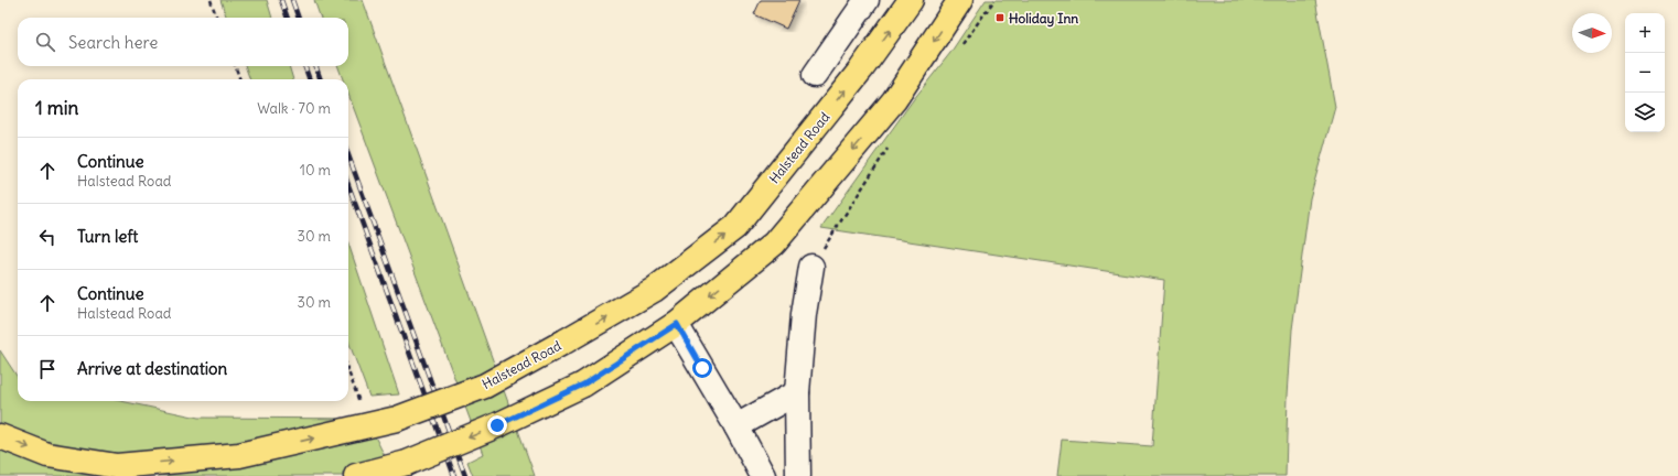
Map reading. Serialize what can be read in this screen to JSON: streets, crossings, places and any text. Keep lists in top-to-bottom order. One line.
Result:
{"streets":{"main road":["Halstead Road"]},"places":{"transit":["Holiday Inn"]},"north":"right","page":{"map_buttons":["+","−"],"search":"Search here","heading":["1 min","Walk · 70 m"],"list":[["Continue","Halstead Road","10 m"],["Turn left","30 m"],["Continue","Halstead Road","30 m"],"Arrive at destination"]}}
